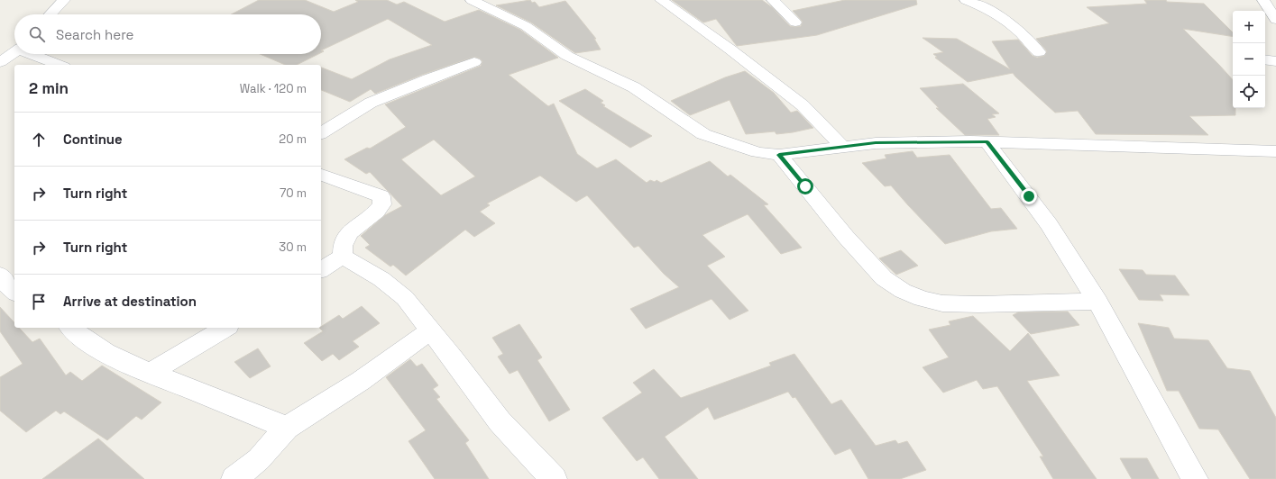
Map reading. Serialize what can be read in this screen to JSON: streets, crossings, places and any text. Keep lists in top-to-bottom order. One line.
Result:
{"page":{"map_buttons":["+","−"],"search":"Search here","heading":["2 min","Walk · 120 m"],"list":[["Continue","20 m"],["Turn right","70 m"],["Turn right","30 m"],"Arrive at destination"]}}
